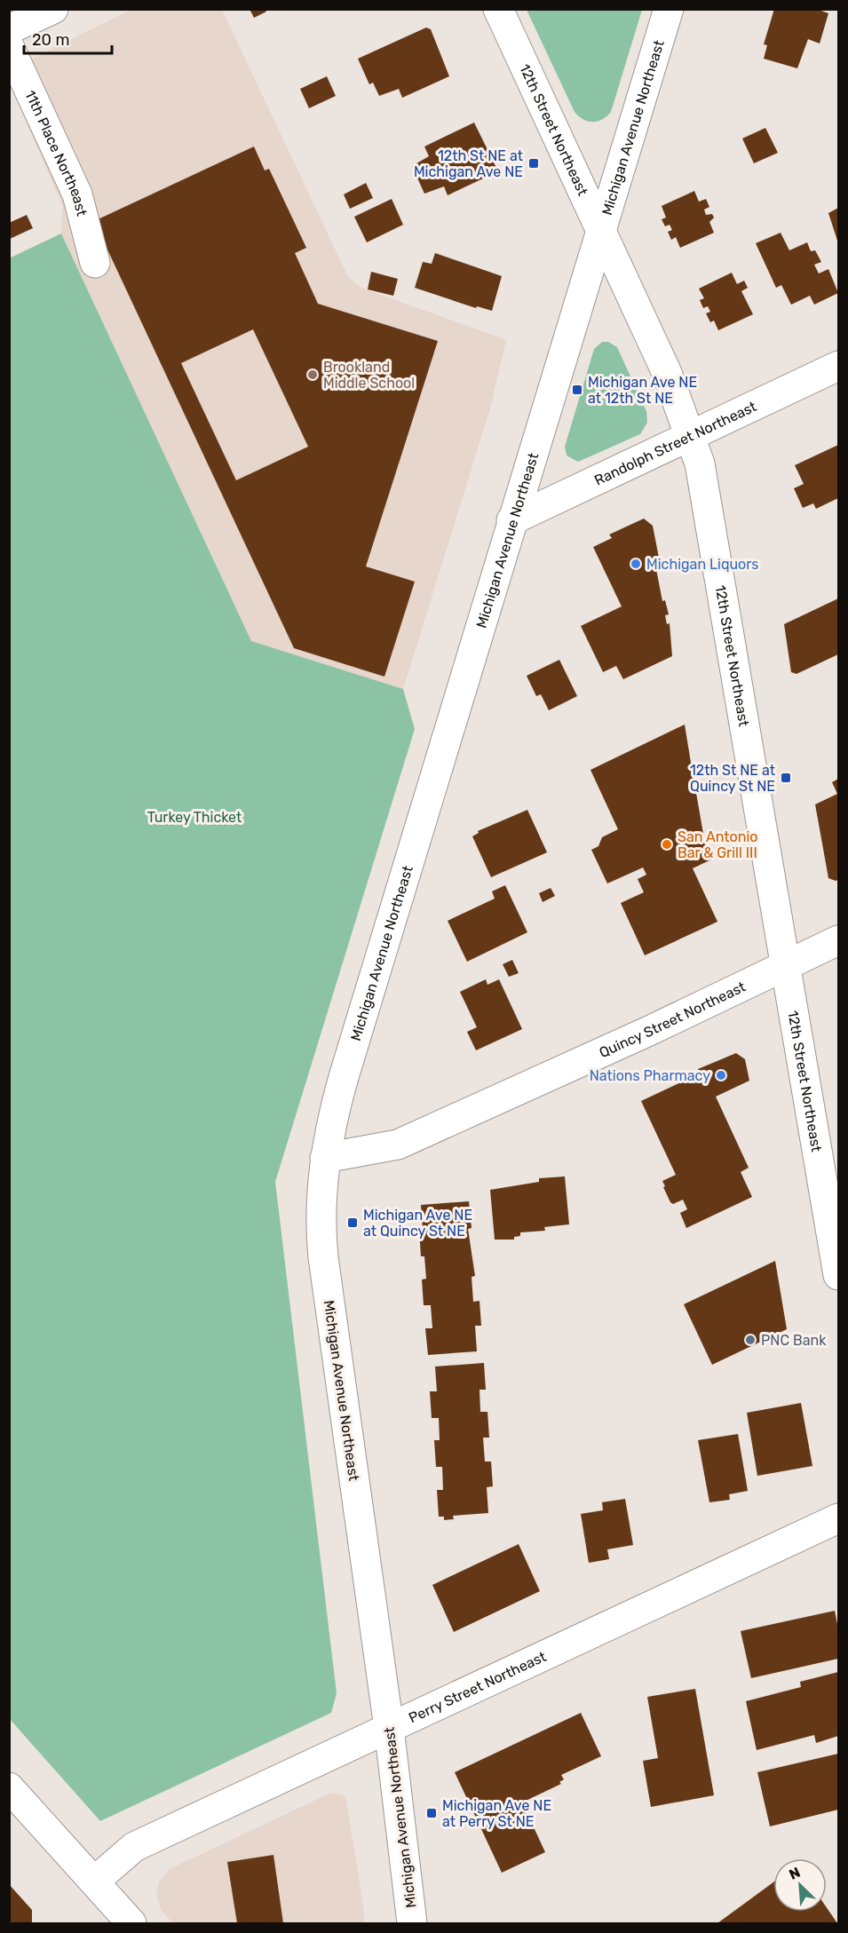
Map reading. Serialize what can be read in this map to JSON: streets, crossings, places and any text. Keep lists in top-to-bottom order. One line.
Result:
{"streets":{"street":["Michigan Avenue Northeast","12th Street Northeast","11th Place Northeast","Randolph Street Northeast","Quincy Street Northeast","Perry Street Northeast"]},"crossings":[["Michigan Avenue Northeast","12th Street Northeast"],["Michigan Avenue Northeast","Randolph Street Northeast"],["Michigan Avenue Northeast","Quincy Street Northeast"],["Michigan Avenue Northeast","Perry Street Northeast"],["12th Street Northeast","Randolph Street Northeast"],["12th Street Northeast","Quincy Street Northeast"]],"parks":["Turkey Thicket"],"places":{"transit":["12th St NE at Michigan Ave NE","Michigan Ave NE at 12th St NE","12th St NE at Quincy St NE","Michigan Ave NE at Quincy St NE","Michigan Ave NE at Perry St NE"],"other":["Brookland Middle School","Michigan Liquors","San Antonio Bar & Grill III","Nations Pharmacy","PNC Bank"]},"scale_bar":"20 m","north":"top left"}
